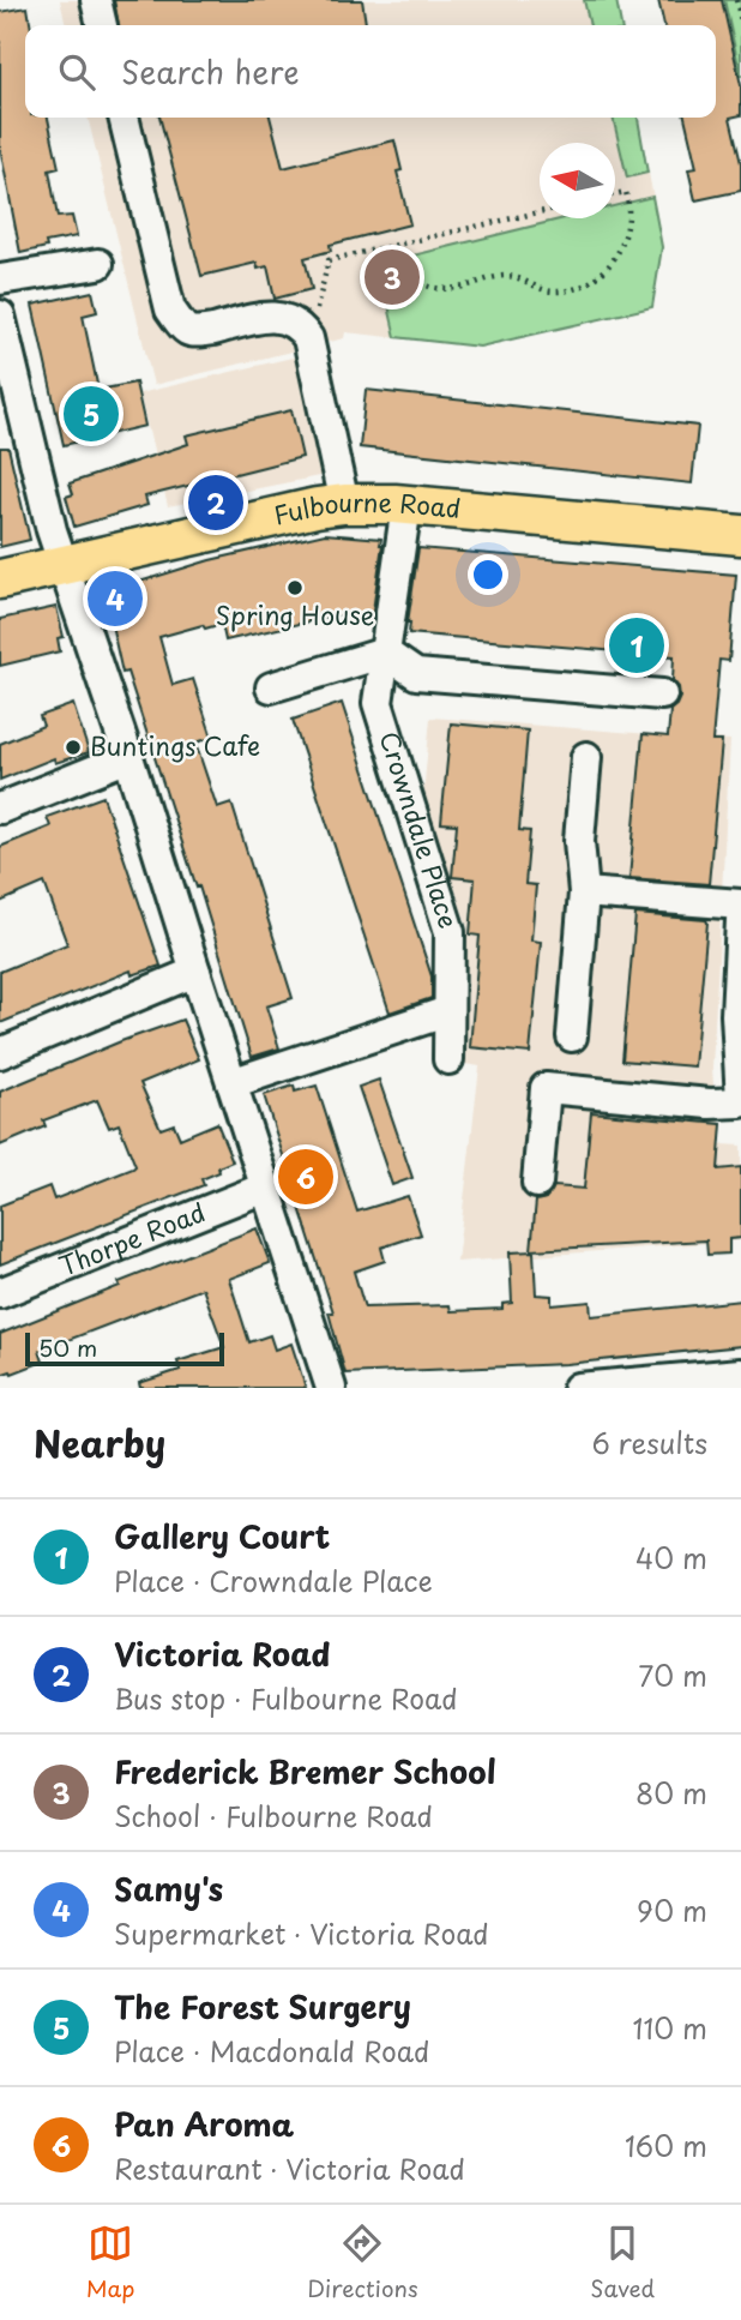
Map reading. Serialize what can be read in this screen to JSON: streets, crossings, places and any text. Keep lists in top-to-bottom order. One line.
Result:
{"streets":{"main road":["Fulbourne Road"],"street":["Crowndale Place","Thorpe Road"]},"crossings":[["Fulbourne Road","Crowndale Place"]],"places":["Spring House","Buntings Cafe"],"scale_bar":"50 m","north":"left","page":{"search":"Search here","pins":["3","5","2","4","1","6"],"scale":"50 m","heading":["Nearby","6 results"],"list":[{"mark":"1","name":"Gallery Court","note":"Place · Crowndale Place","value":"40 m"},{"mark":"2","name":"Victoria Road","note":"Bus stop · Fulbourne Road","value":"70 m"},{"mark":"3","name":"Frederick Bremer School","note":"School · Fulbourne Road","value":"80 m"},{"mark":"4","name":"Samy's","note":"Supermarket · Victoria Road","value":"90 m"},{"mark":"5","name":"The Forest Surgery","note":"Place · Macdonald Road","value":"110 m"},{"mark":"6","name":"Pan Aroma","note":"Restaurant · Victoria Road","value":"160 m"}],"nav":["Map","Directions","Saved"]}}
